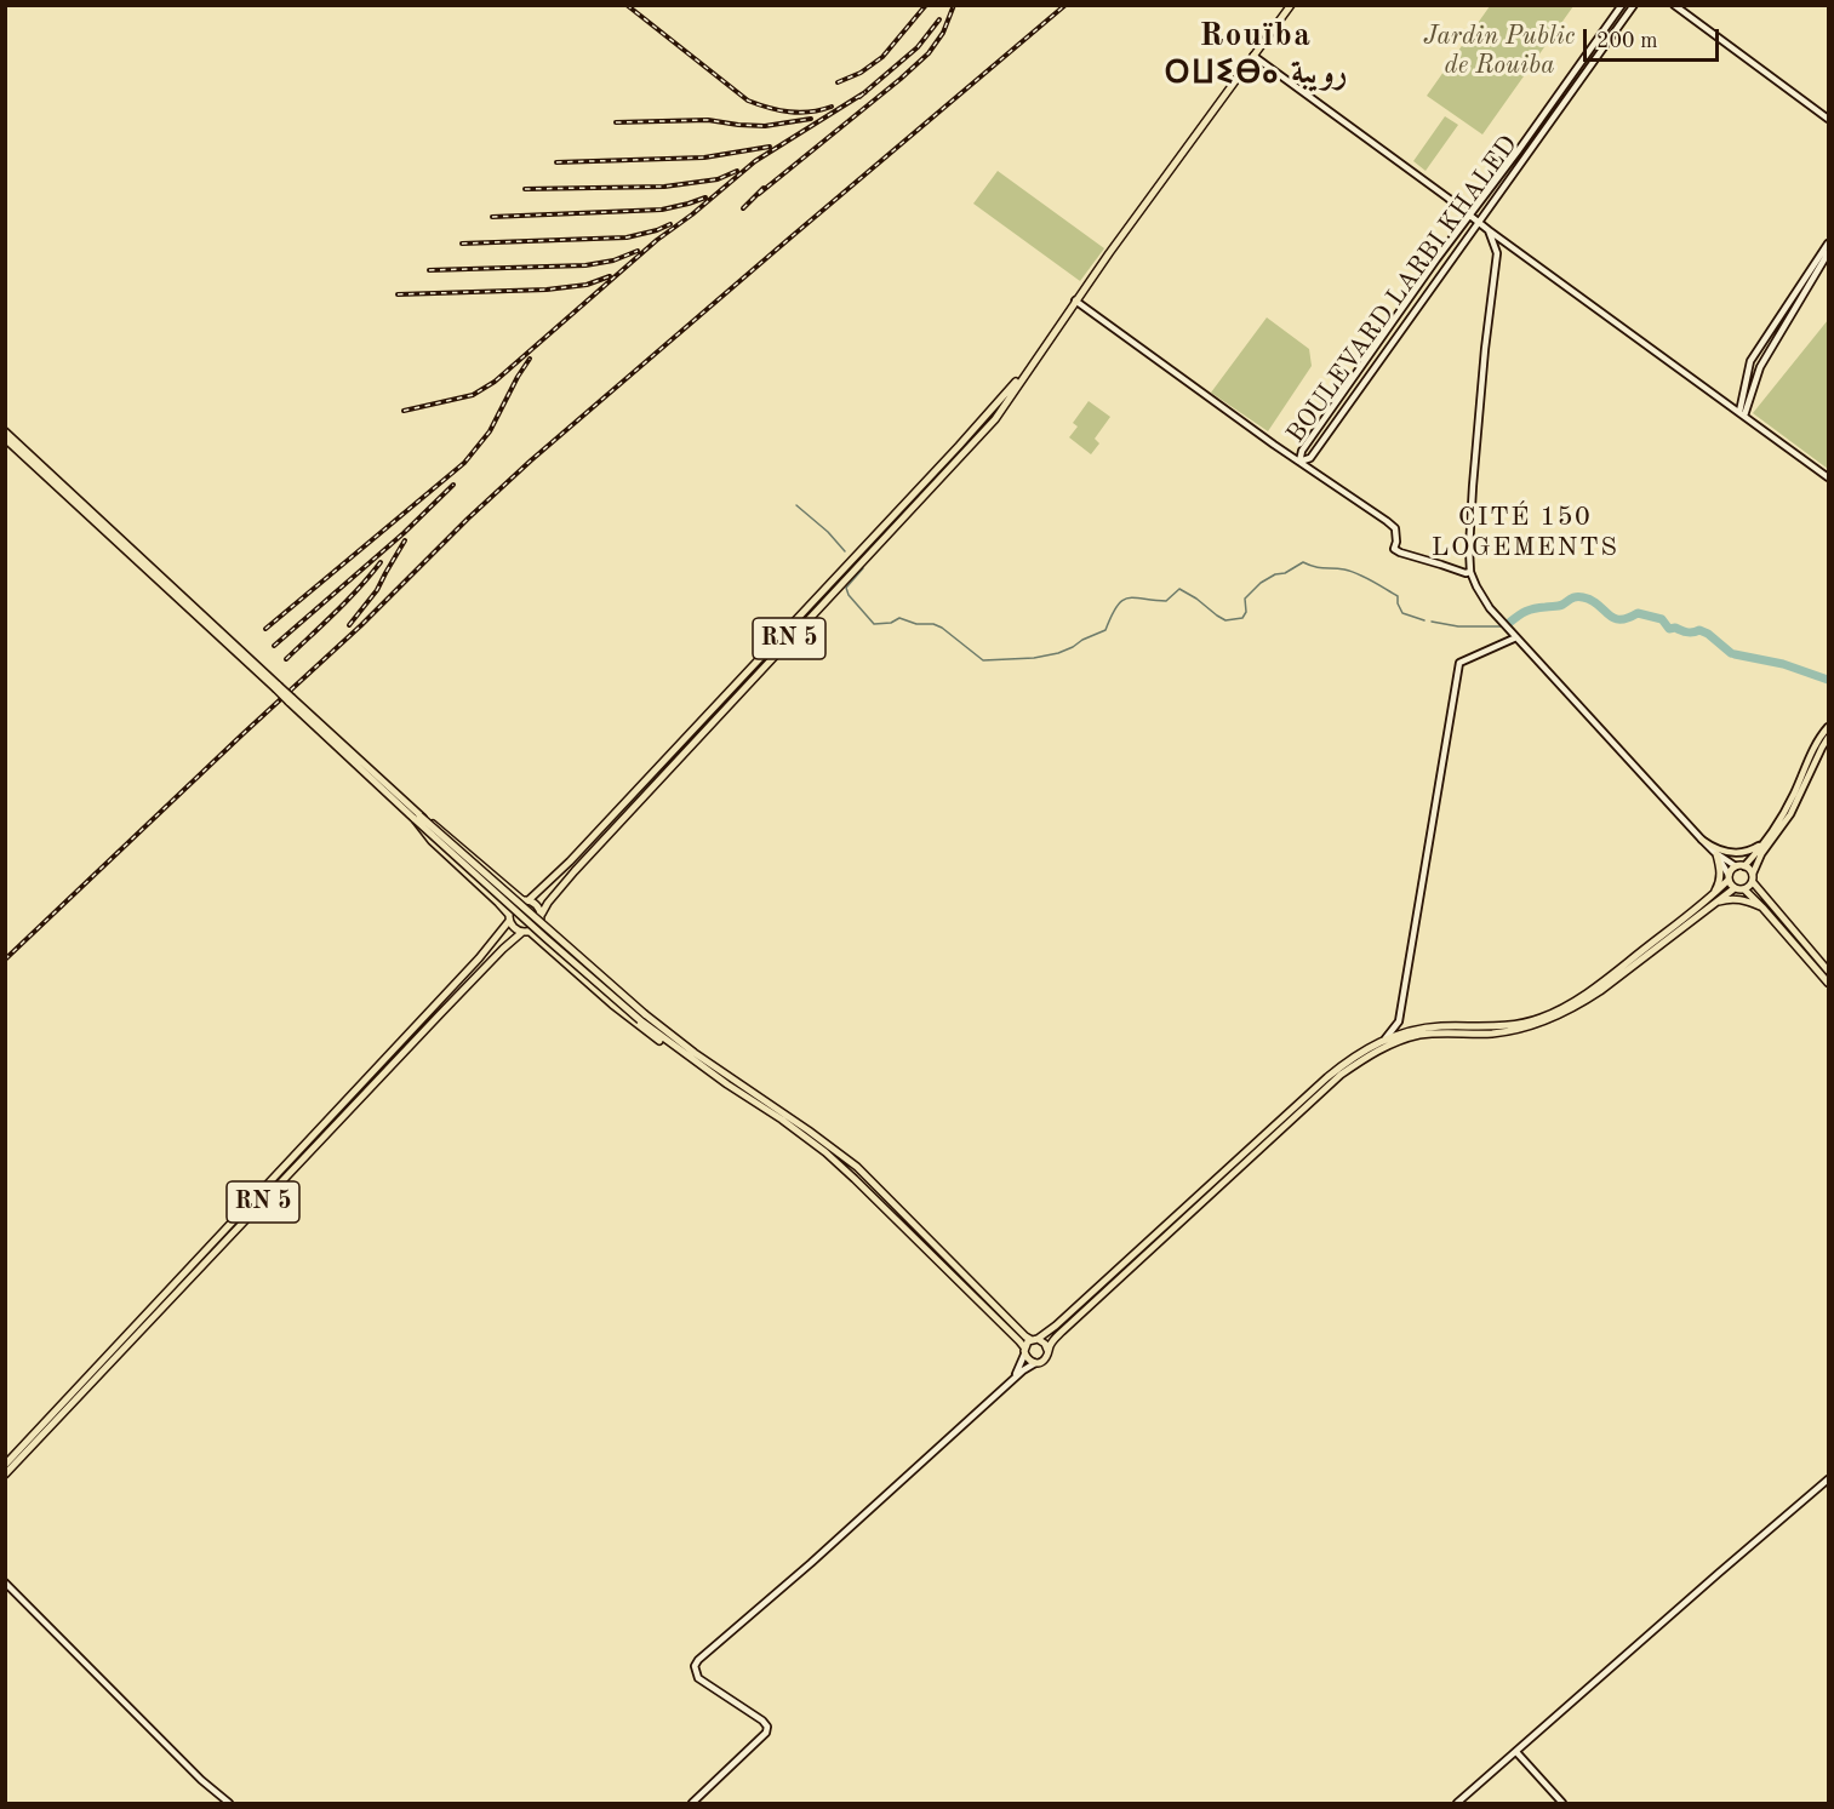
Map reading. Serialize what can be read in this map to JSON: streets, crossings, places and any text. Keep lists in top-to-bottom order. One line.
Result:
{"streets":{"highway":["RN 5"],"street":["BOULEVARD LARBI KHALED"]},"districts":["Rouïba ⵔⵡⵉⴱⴰ رويبة","CITÉ 150 LOGEMENTS"],"parks":["Jardin Public de Rouiba"],"scale_bar":"200 m"}
